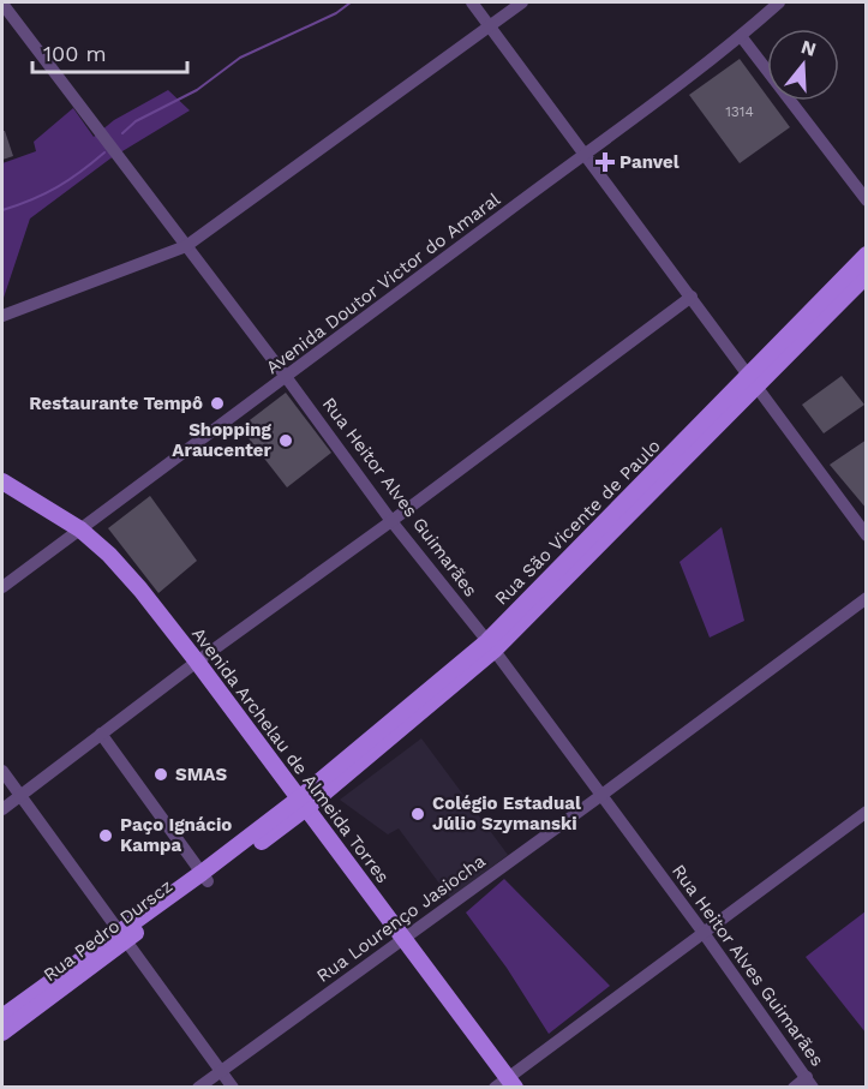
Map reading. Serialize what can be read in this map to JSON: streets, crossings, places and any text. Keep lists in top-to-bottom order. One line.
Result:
{"streets":{"main road":["Rua São Vicente de Paulo","Avenida Archelau de Almeida Torres","Rua Pedro Durscz"],"street":["Avenida Doutor Victor do Amaral","Rua Heitor Alves Guimarães","Rua Lourenço Jasiocha"]},"crossings":[["Avenida Doutor Victor do Amaral","Rua Heitor Alves Guimarães"],["Avenida Doutor Victor do Amaral","Avenida Archelau de Almeida Torres"],["Rua Heitor Alves Guimarães","Rua São Vicente de Paulo"],["Rua Heitor Alves Guimarães","Rua Lourenço Jasiocha"],["Rua São Vicente de Paulo","Avenida Archelau de Almeida Torres"],["Rua São Vicente de Paulo","Rua Pedro Durscz"],["Avenida Archelau de Almeida Torres","Rua Lourenço Jasiocha"],["Avenida Archelau de Almeida Torres","Rua Pedro Durscz"]],"places":{"health":["Panvel"],"other":["Restaurante Tempô","Shopping Araucenter","SMAS","Colégio Estadual Júlio Szymanski","Paço Ignácio Kampa"]},"house_numbers":["1314"],"scale_bar":"100 m","north":"top"}
